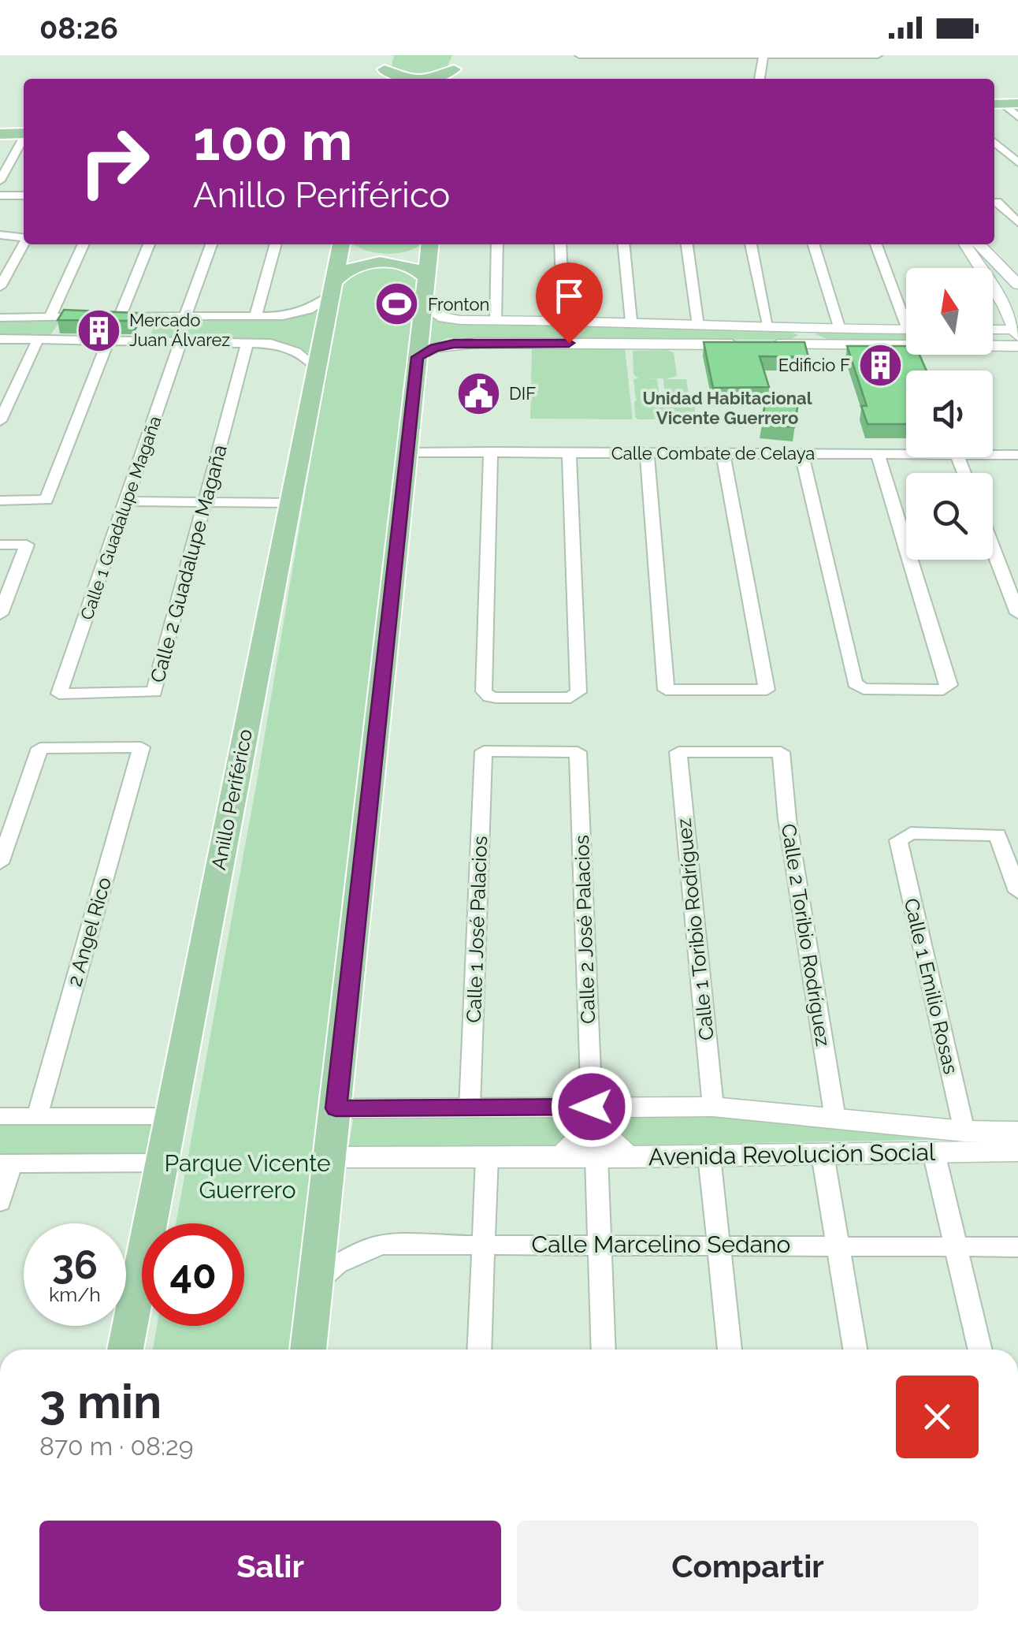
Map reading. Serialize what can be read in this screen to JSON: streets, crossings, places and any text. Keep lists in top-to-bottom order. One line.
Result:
{"streets":{"main road":["Anillo Periférico"],"street":["Calle Combate de Celaya","Calle 1 Guadalupe Magaña","Calle 2 Guadalupe Magaña","Calle 1 José Palacios","Calle 2 José Palacios","Calle 1 Toribio Rodríguez","2 Angel Rico","Calle 2 Toribio Rodríguez","Calle 1 Emilio Rosas","Avenida Revolución Social","Calle Marcelino Sedano"]},"crossings":[["Calle 1 Guadalupe Magaña","Calle 2 Guadalupe Magaña"],["Calle 1 José Palacios","Calle 2 José Palacios"],["Calle 1 José Palacios","Avenida Revolución Social"],["Calle 2 José Palacios","Avenida Revolución Social"],["Calle 1 Toribio Rodríguez","Calle 2 Toribio Rodríguez"],["Calle 1 Toribio Rodríguez","Avenida Revolución Social"],["Calle 2 Toribio Rodríguez","Avenida Revolución Social"],["Calle 1 Emilio Rosas","Avenida Revolución Social"]],"districts":["Unidad Habitacional Vicente Guerrero"],"parks":["Parque Vicente Guerrero"],"places":{"sports":["Fronton"],"building":["Mercado Juan Álvarez","Edificio F"],"public building":["DIF"]},"north":"top","page":{"status":"08:26","turn":["100 m","Anillo Periférico"],"speed":"36 km/h","limit":"40","heading":["3 min","870 m · 08:29"],"buttons":["Salir","Compartir"]}}
